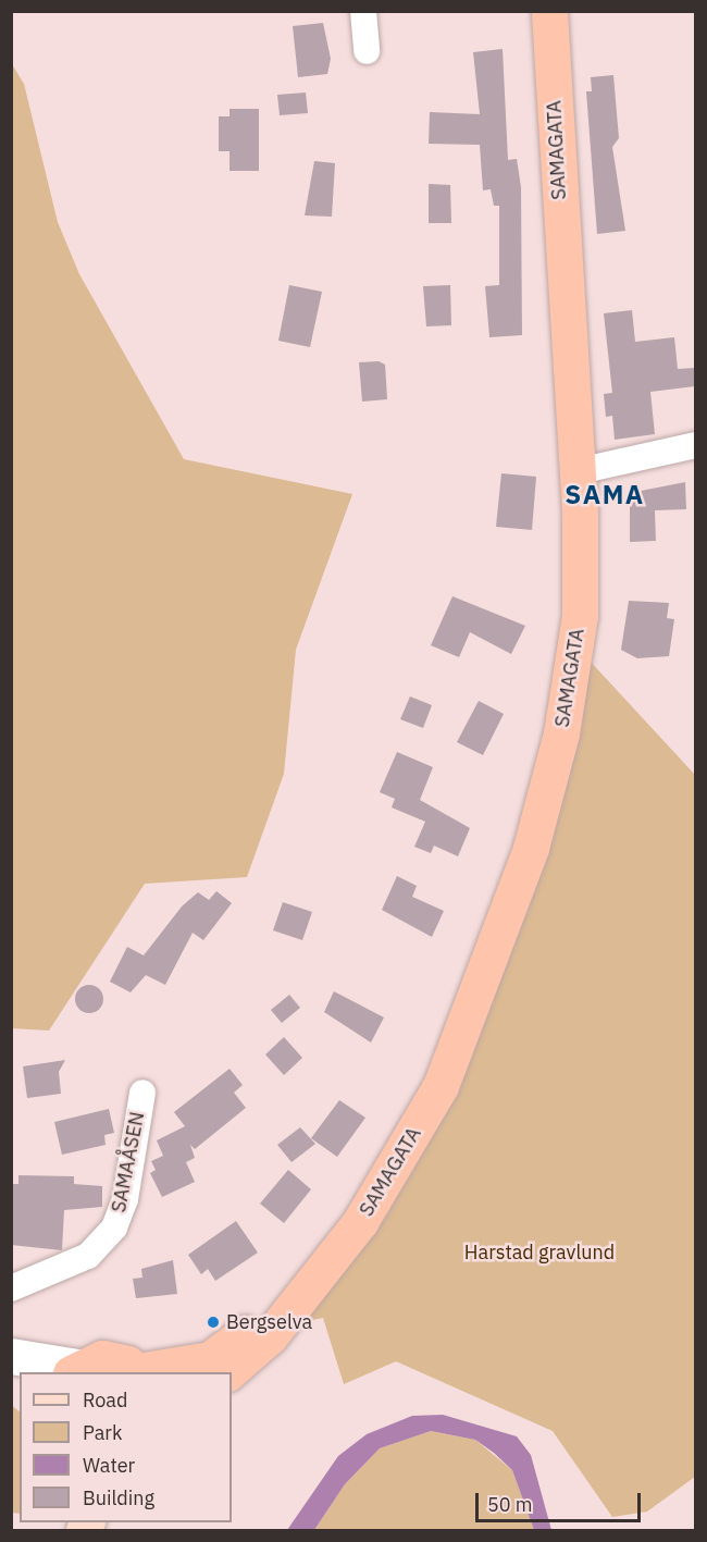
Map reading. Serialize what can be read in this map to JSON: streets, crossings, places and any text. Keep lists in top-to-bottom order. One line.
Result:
{"streets":{"highway":["SAMAGATA"],"street":["SAMAÅSEN"]},"districts":["SAMA"],"parks":["Harstad gravlund"],"places":["Bergselva"],"legend":["Road","Park","Water","Building"],"scale_bar":"50 m"}
